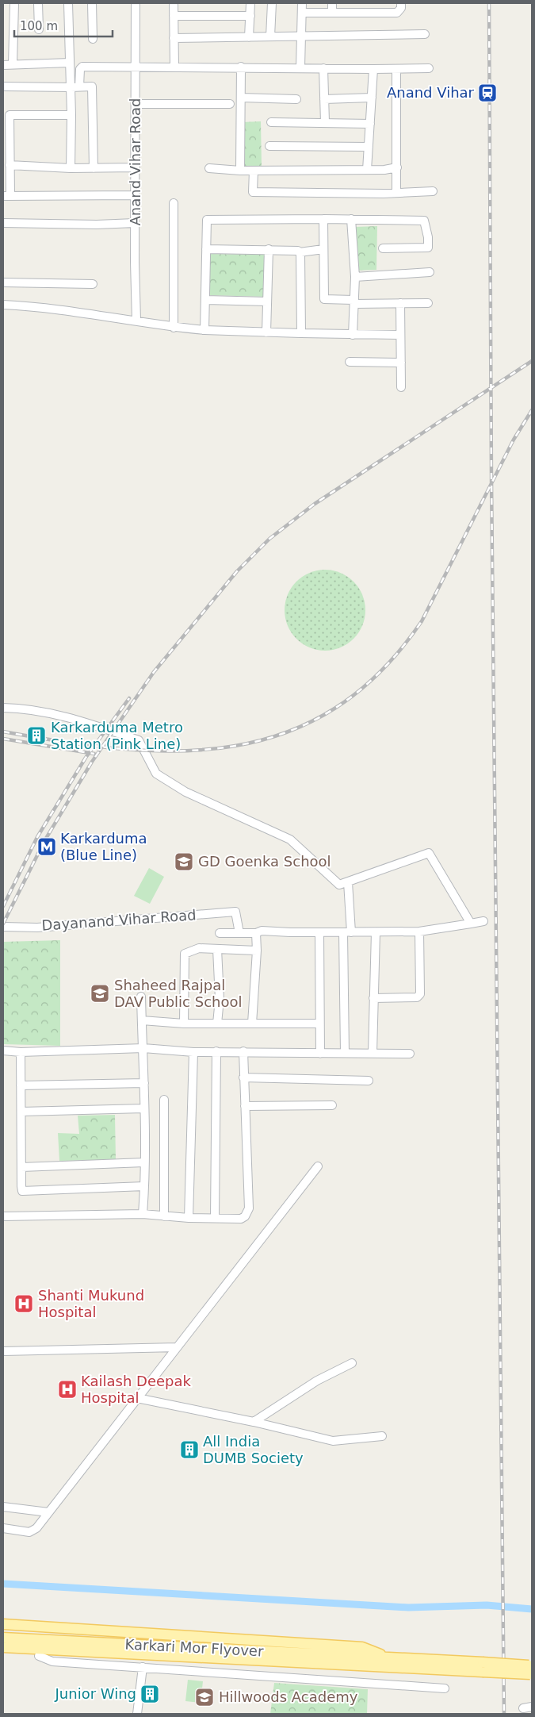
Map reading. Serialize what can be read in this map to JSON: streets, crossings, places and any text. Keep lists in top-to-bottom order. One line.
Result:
{"streets":{"main road":["Karkari Mor Flyover"],"street":["Anand Vihar Road","Dayanand Vihar Road"]},"places":{"station":["Anand Vihar"],"building":["Karkarduma Metro Station (Pink Line)","All India DUMB Society","Junior Wing"],"metro station":["Karkarduma (Blue Line)"],"school or university":["GD Goenka School","Shaheed Rajpal DAV Public School","Hillwoods Academy"],"hospital":["Shanti Mukund Hospital","Kailash Deepak Hospital"]},"scale_bar":"100 m"}
